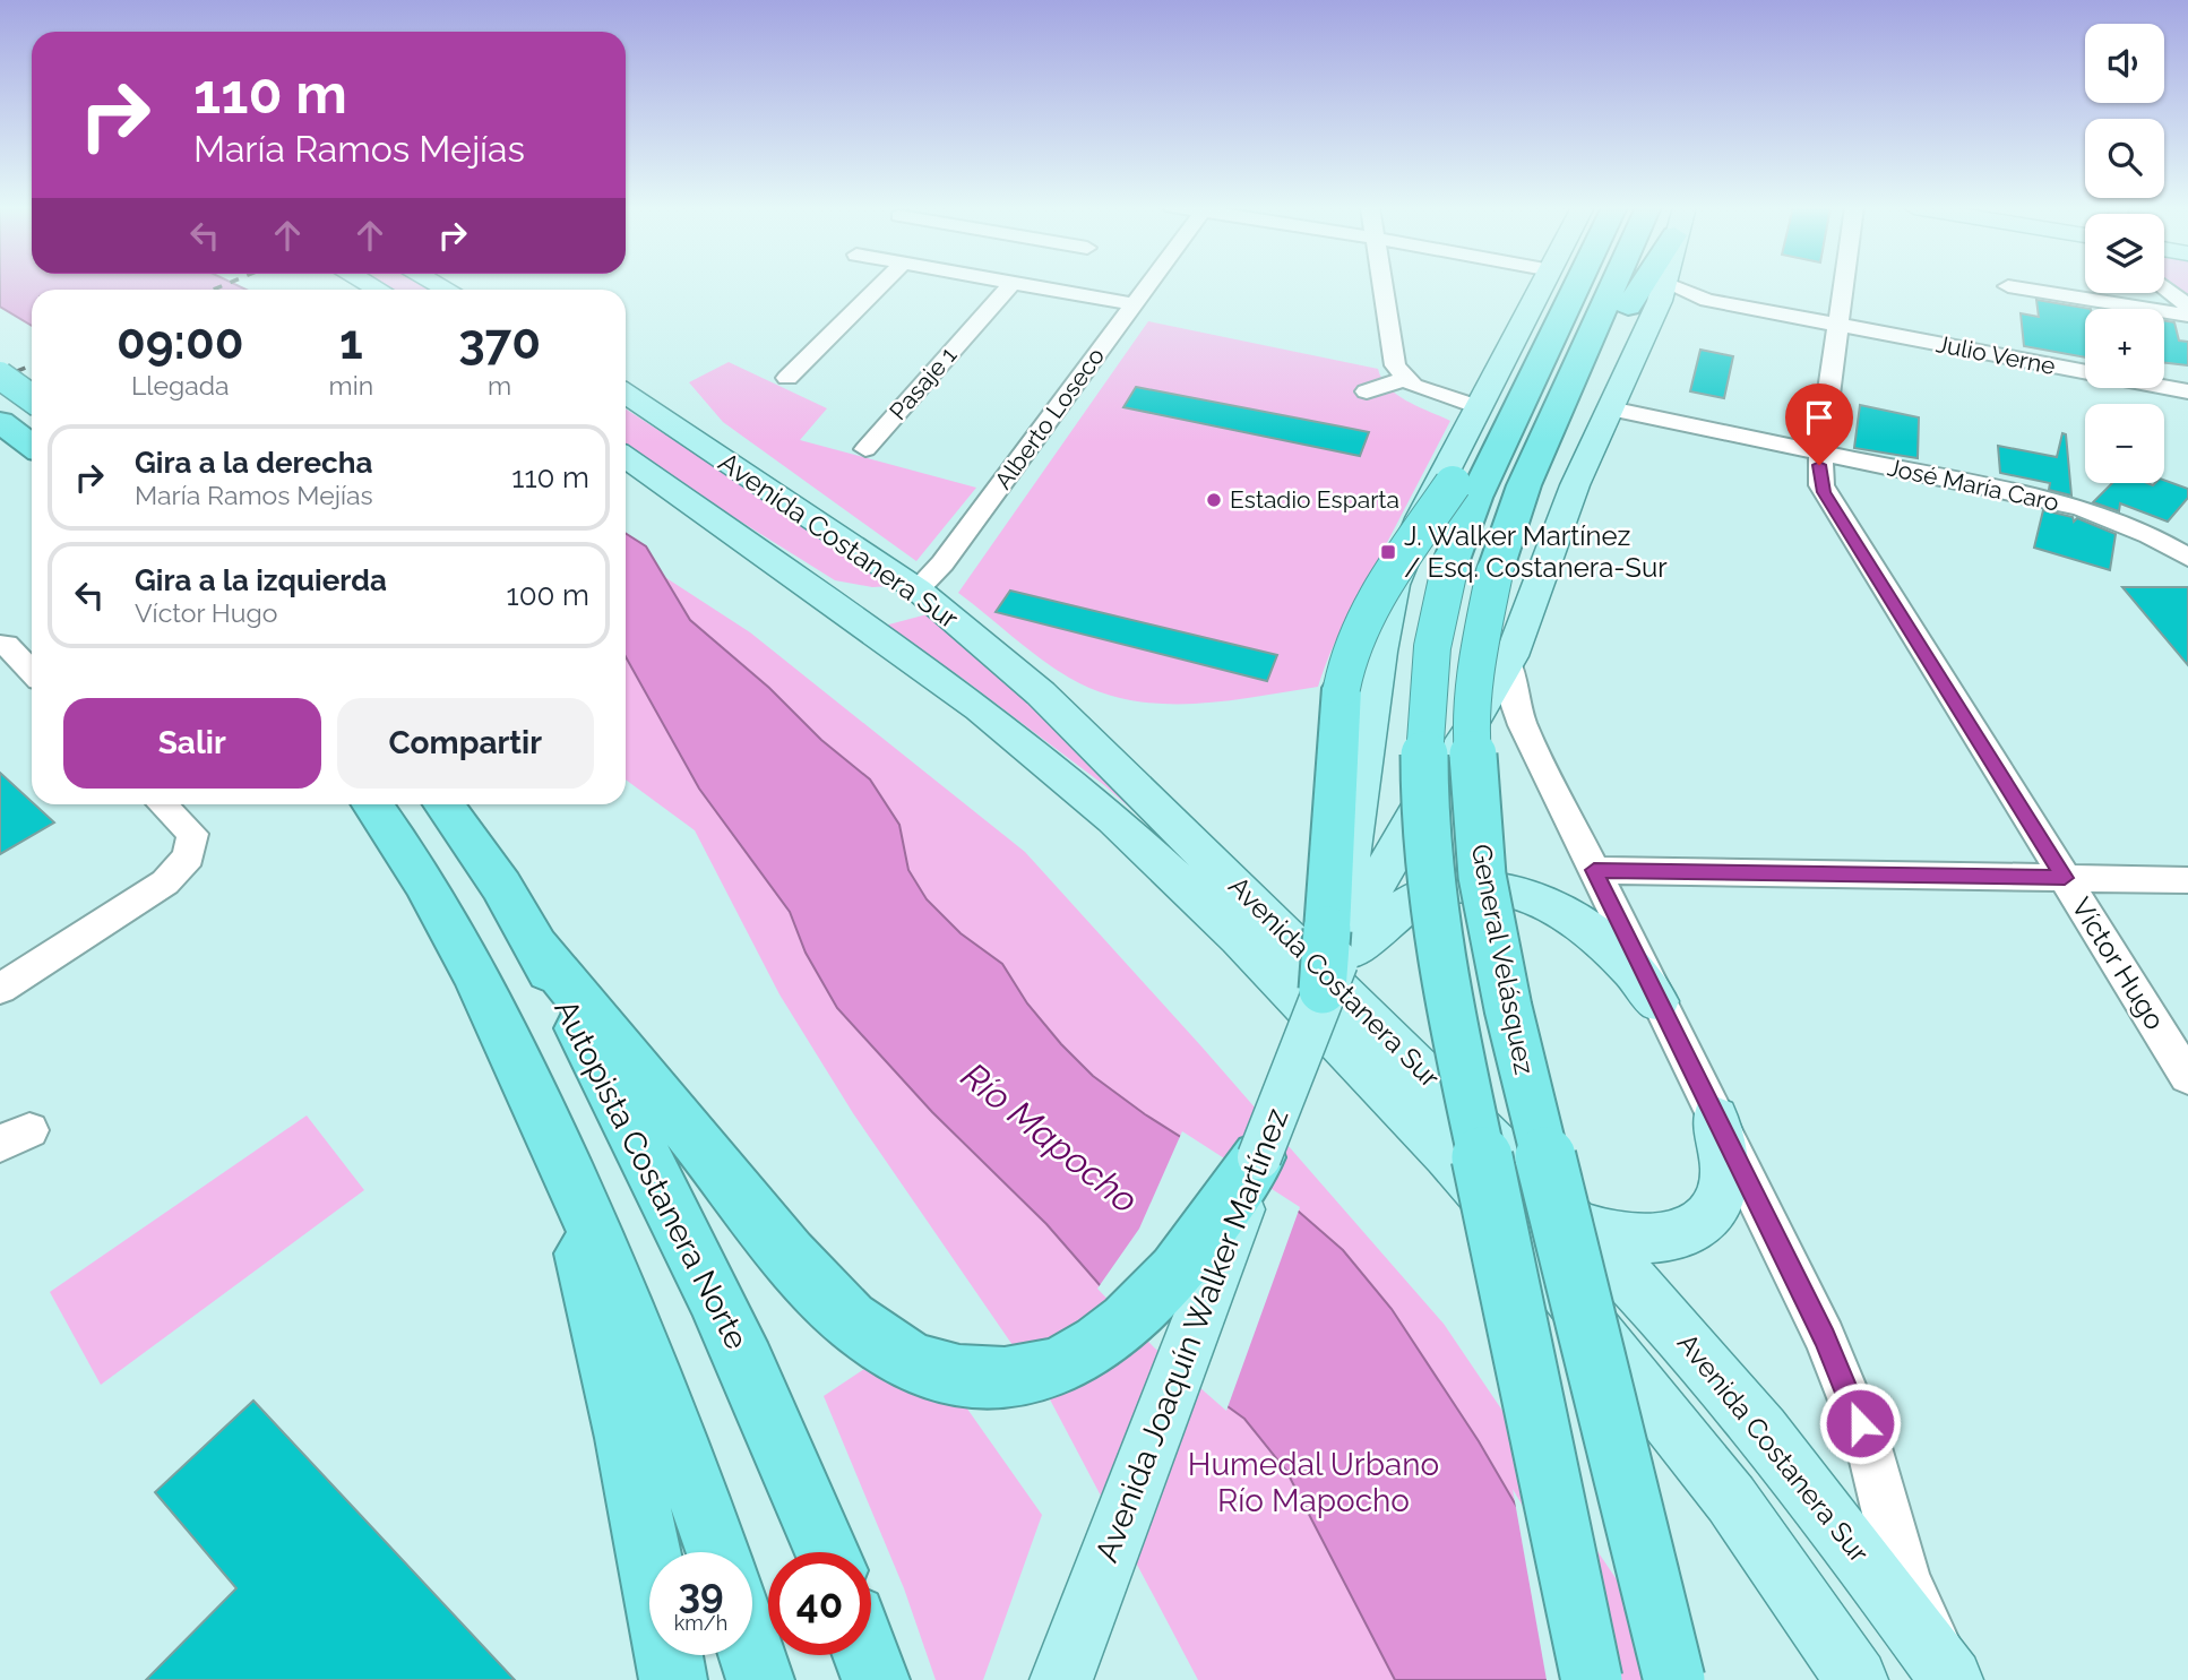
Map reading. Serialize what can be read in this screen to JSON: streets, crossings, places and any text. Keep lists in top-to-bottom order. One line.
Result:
{"streets":{"highway":["General Velásquez","Autopista Costanera Norte"],"main road":["Avenida Costanera Sur","Avenida Joaquín Walker Martínez"],"street":["Julio Verne","Pasaje 1","Alberto Loseco","José María Caro","Víctor Hugo"]},"crossings":[["Julio Verne","Víctor Hugo"],["Alberto Loseco","Avenida Costanera Sur"],["José María Caro","Víctor Hugo"]],"water":["Río Mapocho"],"parks":["Humedal Urbano Río Mapocho"],"places":{"other":["Estadio Esparta"],"transit":["J. Walker Martínez / Esq. Costanera-Sur"]},"page":{"map_buttons":["+","−"],"turn":["110 m","María Ramos Mejías"],"eta":["09:00","Llegada","1","min","370","m"],"list":[{"name":"Gira a la derecha","note":"María Ramos Mejías","value":"110 m"},{"name":"Gira a la izquierda","note":"Víctor Hugo","value":"100 m"}],"buttons":["Salir","Compartir"],"speed":"39 km/h","limit":"40"}}
